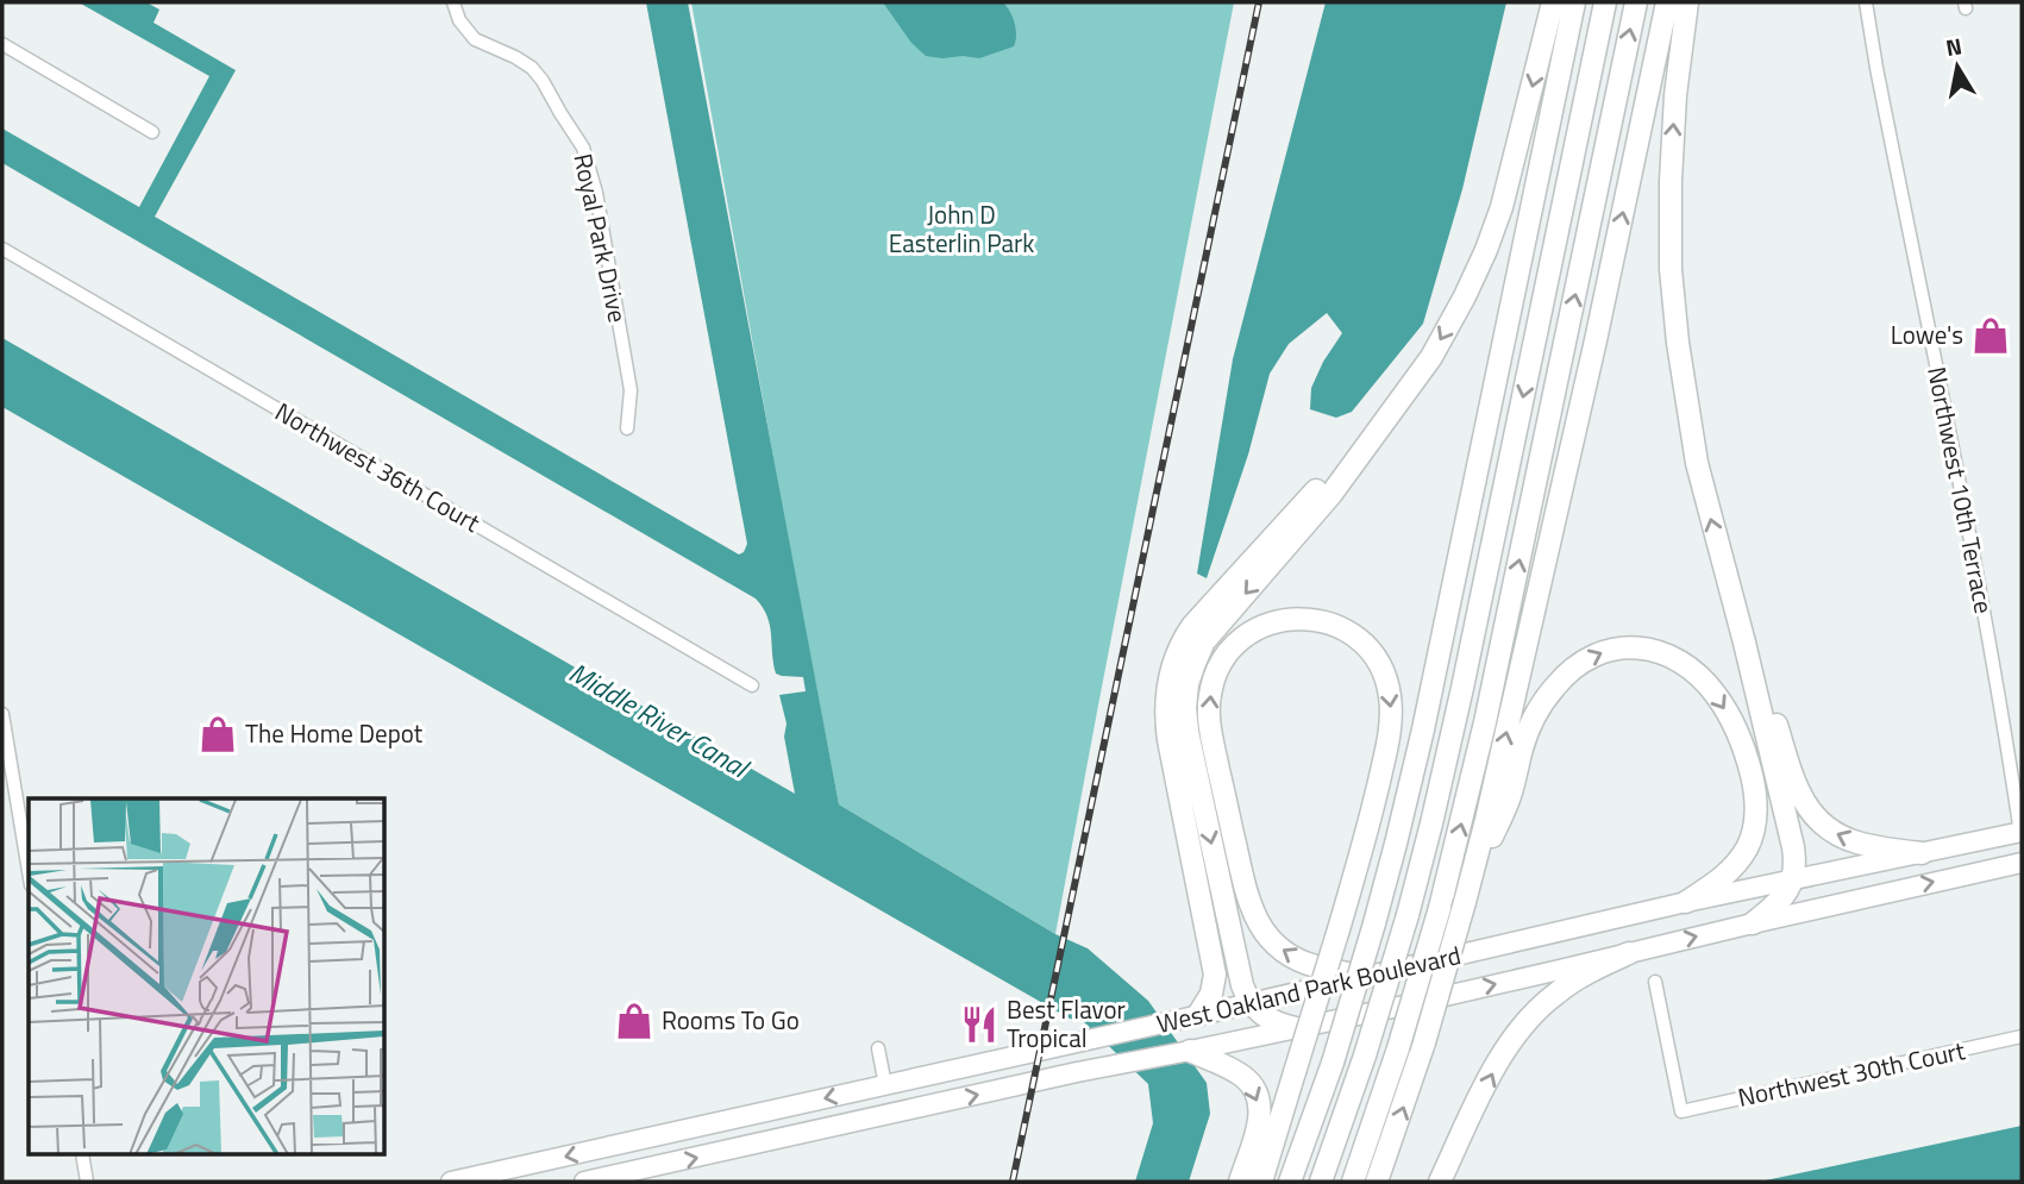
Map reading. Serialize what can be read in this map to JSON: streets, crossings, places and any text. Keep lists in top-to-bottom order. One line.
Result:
{"streets":{"main road":["West Oakland Park Boulevard"],"street":["Royal Park Drive","Northwest 36th Court","Northwest 10th Terrace","Northwest 30th Court"]},"crossings":[["Northwest 10th Terrace","West Oakland Park Boulevard"]],"water":["Middle River Canal"],"parks":["John D Easterlin Park"],"places":{"shop":["Lowe's","The Home Depot","Rooms To Go"],"restaurant":["Best Flavor Tropical"]},"north":"top"}
